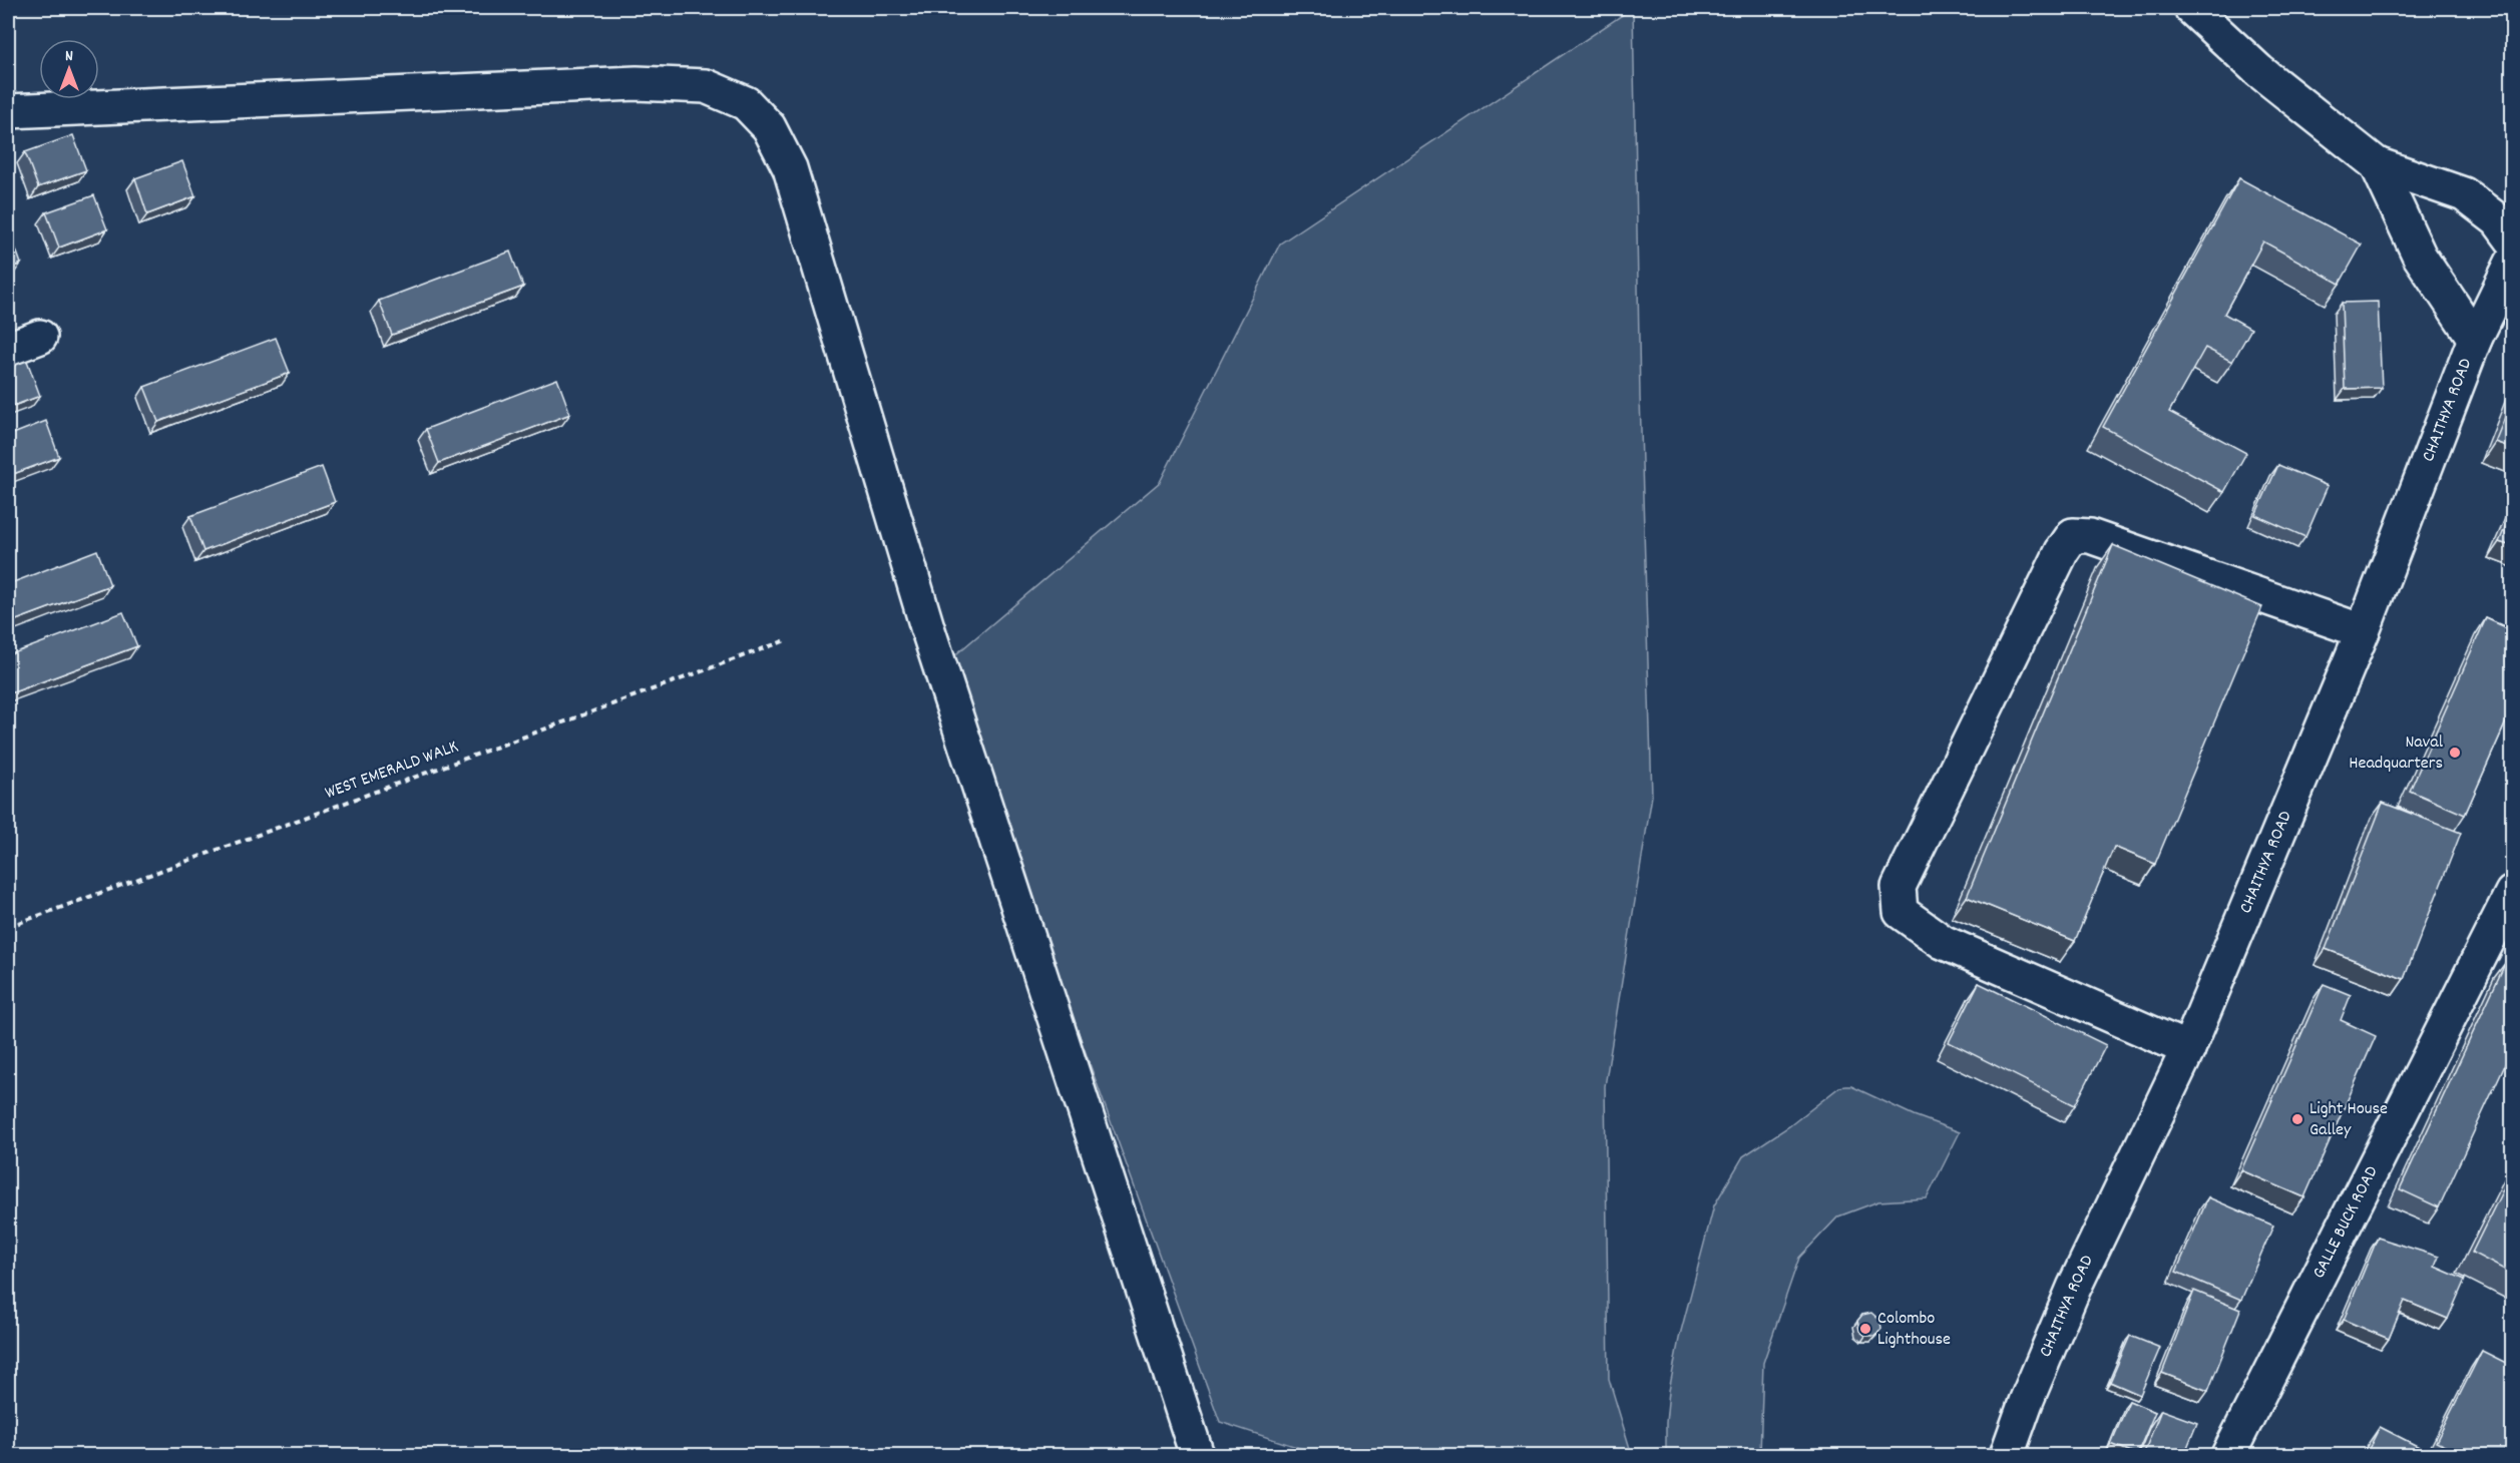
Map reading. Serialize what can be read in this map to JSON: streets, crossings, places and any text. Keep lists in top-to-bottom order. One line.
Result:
{"streets":{"street":["CHAITHYA ROAD","GALLE BUCK ROAD"],"path":["WEST EMERALD WALK"]},"places":["Naval Headquarters","Light House Galley","Colombo Lighthouse"],"north":"top"}
